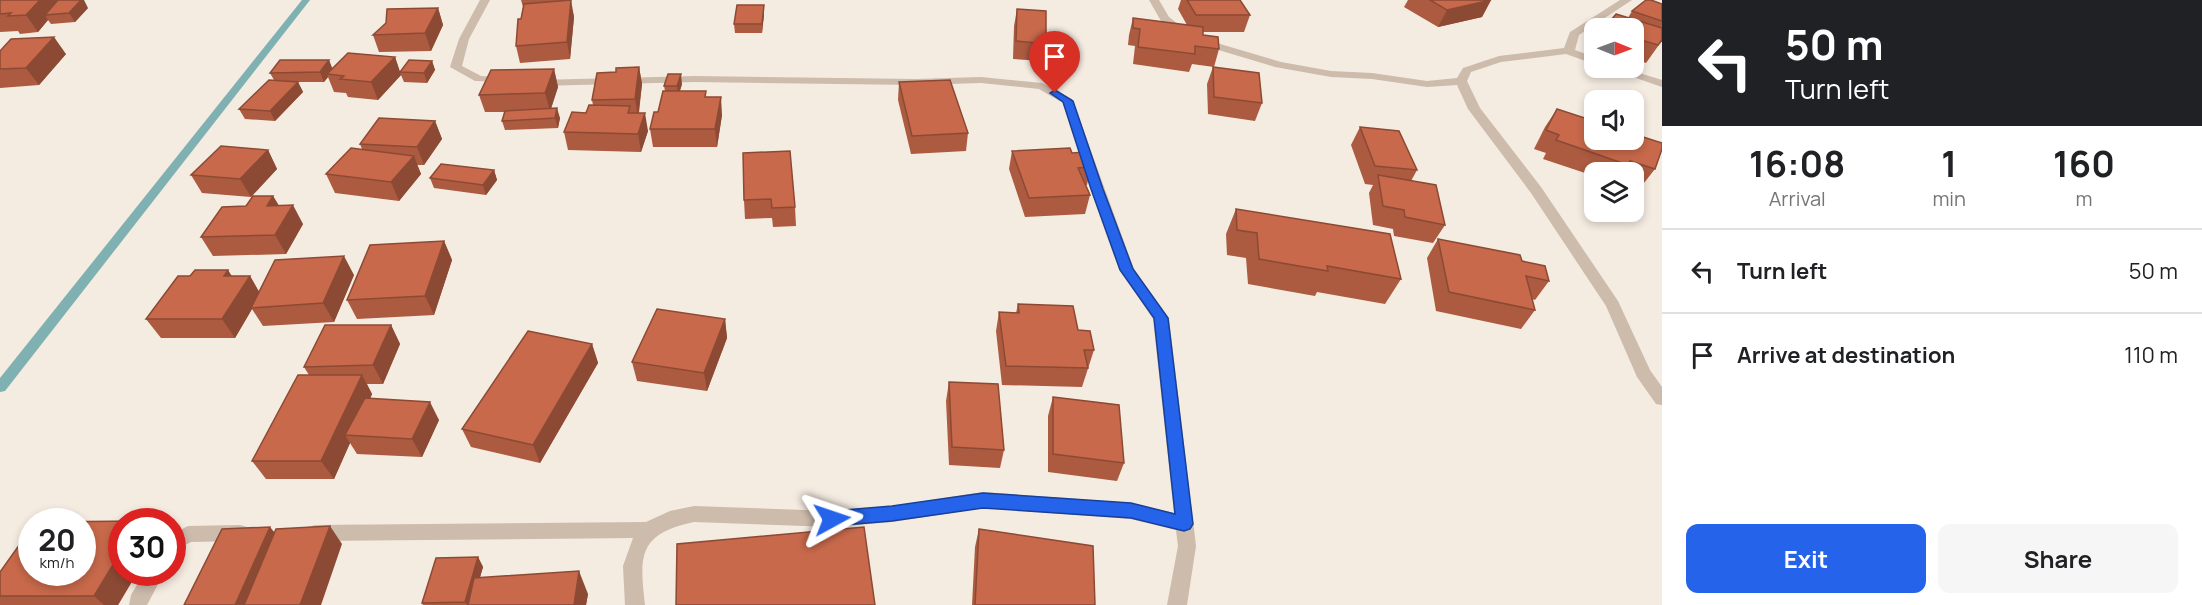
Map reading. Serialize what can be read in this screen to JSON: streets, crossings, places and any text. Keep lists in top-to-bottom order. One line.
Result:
{"north":"right","page":{"turn":["50 m","Turn left"],"eta":["16:08","Arrival","1","min","160","m"],"list":[{"name":"Turn left","value":"50 m"},{"name":"Arrive at destination","value":"110 m"}],"speed":"20 km/h","limit":"30","buttons":["Exit","Share"]}}
